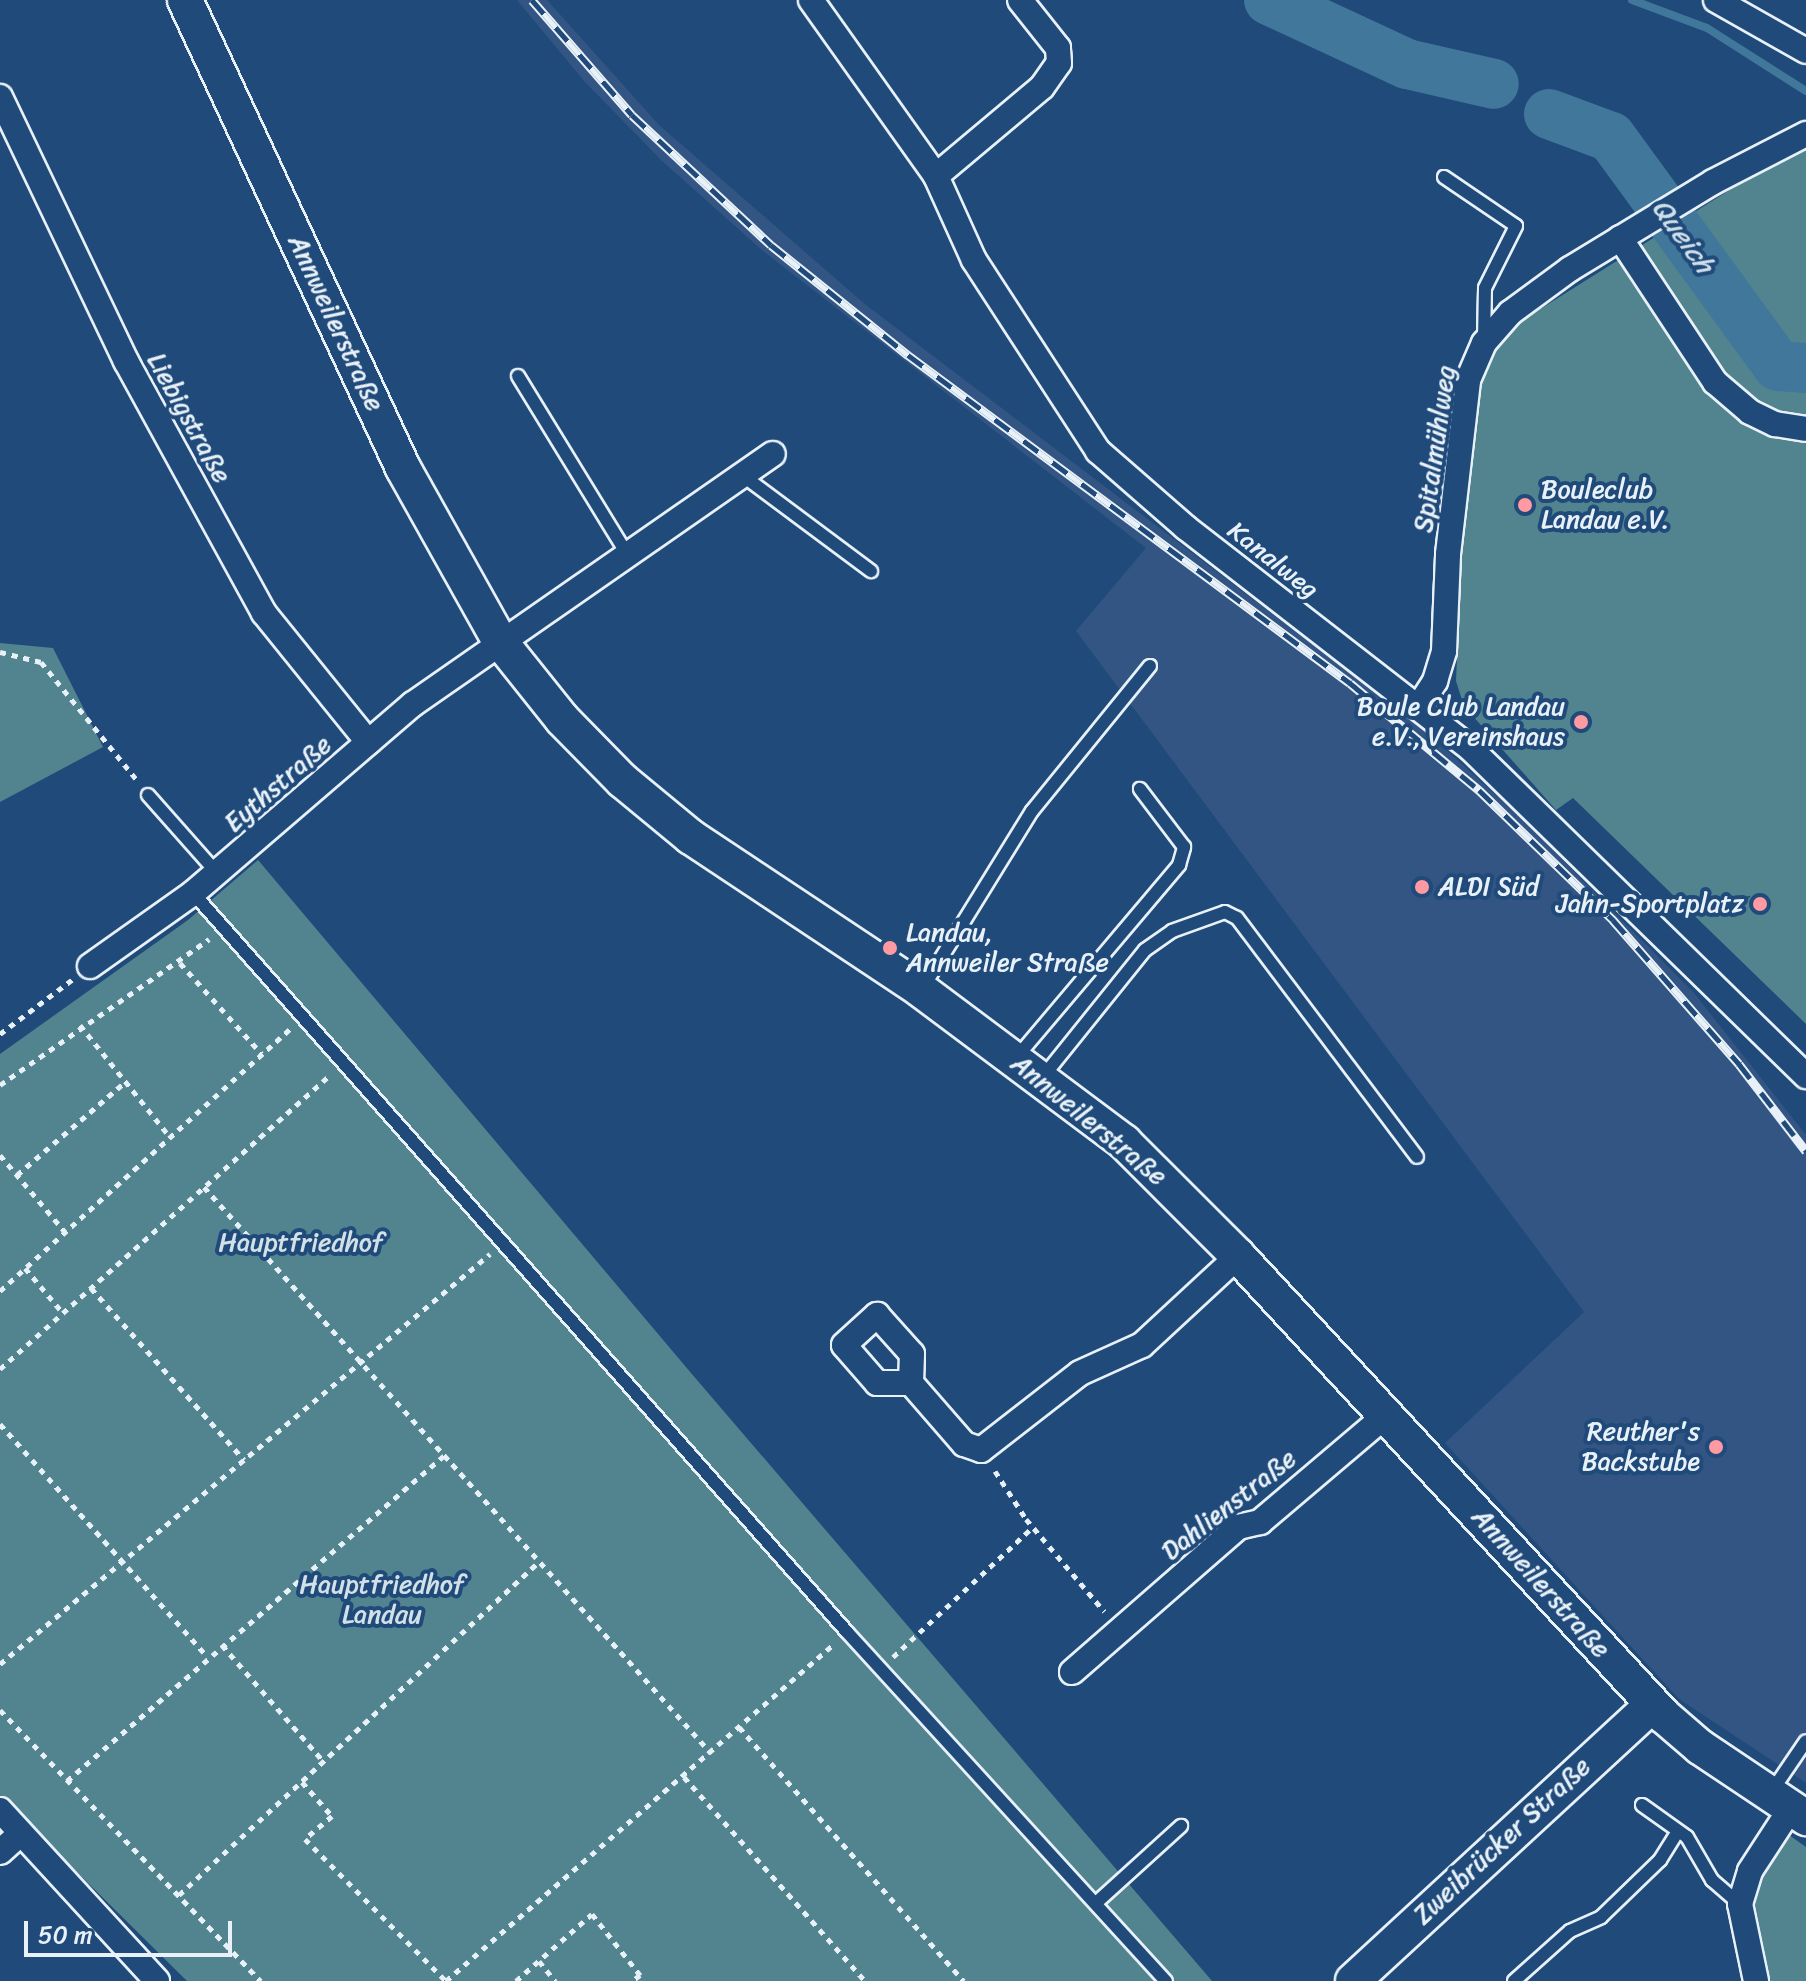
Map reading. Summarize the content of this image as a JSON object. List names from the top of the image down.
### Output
{
  "streets": {
    "street": [
      "Annweilerstraße",
      "Liebigstraße",
      "Spitalmühlweg",
      "Kanalweg",
      "Eythstraße",
      "Dahlienstraße",
      "Zweibrücker Straße"
    ]
  },
  "crossings": [
    ["Annweilerstraße", "Eythstraße"],
    ["Annweilerstraße", "Dahlienstraße"],
    ["Annweilerstraße", "Zweibrücker Straße"],
    ["Liebigstraße", "Eythstraße"],
    ["Spitalmühlweg", "Kanalweg"]
  ],
  "water": ["Queich"],
  "parks": ["Hauptfriedhof", "Hauptfriedhof Landau"],
  "places": [
    "Bouleclub Landau e.V.",
    "Boule Club Landau e.V., Vereinshaus",
    "ALDI Süd",
    "Jahn-Sportplatz",
    "Landau, Annweiler Straße",
    "Reuther's Backstube"
  ],
  "scale_bar": "50 m"
}
